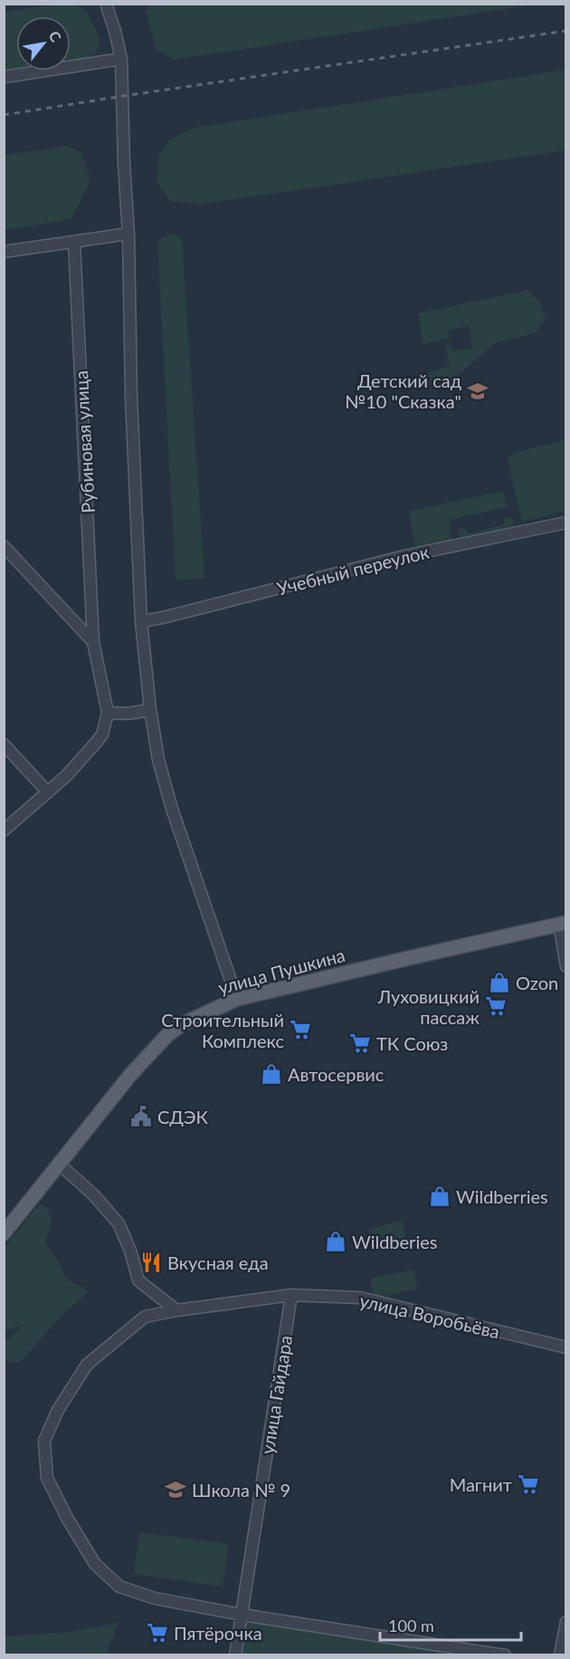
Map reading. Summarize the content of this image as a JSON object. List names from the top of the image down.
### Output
{
  "streets": {
    "main road": ["улица Пушкина"],
    "street": [
      "Рубиновая улица",
      "Учебный переулок",
      "улица Воробьёва",
      "улица Гайдара"
    ]
  },
  "crossings": [
    ["улица Воробьёва", "улица Гайдара"]
  ],
  "places": {
    "school or university": ["Детский сад №10 \"Сказка\"", "Школа № 9"],
    "shop": [
      "Ozon",
      "Автосервис",
      "Wildberries",
      "Wildberies"
    ],
    "supermarket": [
      "Луховицкий пассаж",
      "Строительный Комплекс",
      "ТК Союз",
      "Магнит",
      "Пятёрочка"
    ],
    "public building": ["СДЭК"],
    "restaurant": ["Вкусная еда"]
  },
  "scale_bar": "100 m",
  "north": "top right"
}
